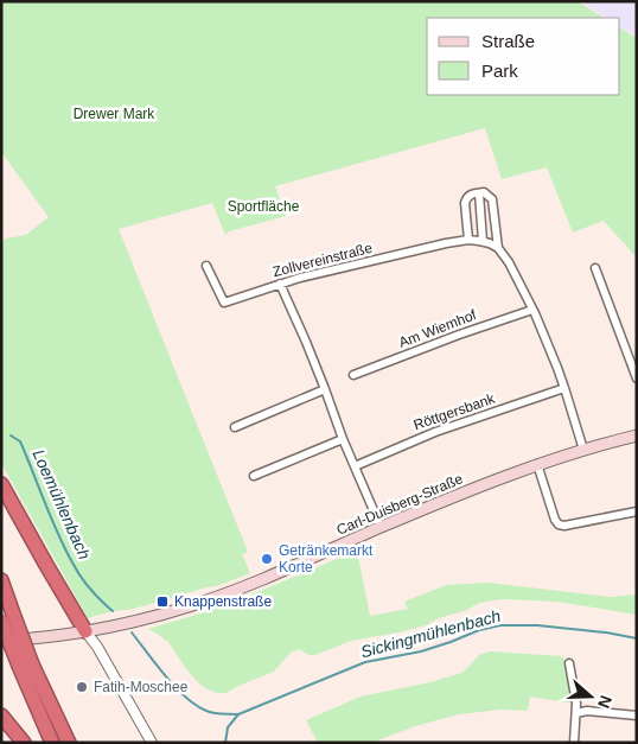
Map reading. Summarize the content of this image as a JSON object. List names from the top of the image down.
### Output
{
  "streets": {
    "main road": ["Carl-Duisberg-Straße"],
    "street": ["Zollvereinstraße", "Am Wiemhof", "Röttgersbank"]
  },
  "water": ["Loemühlenbach", "Sickingmühlenbach"],
  "parks": ["Drewer Mark", "Sportfläche"],
  "places": {
    "other": ["Getränkemarkt Korte", "Fatih-Moschee"],
    "transit": ["Knappenstraße"]
  },
  "legend": ["Straße", "Park"],
  "north": "right"
}
